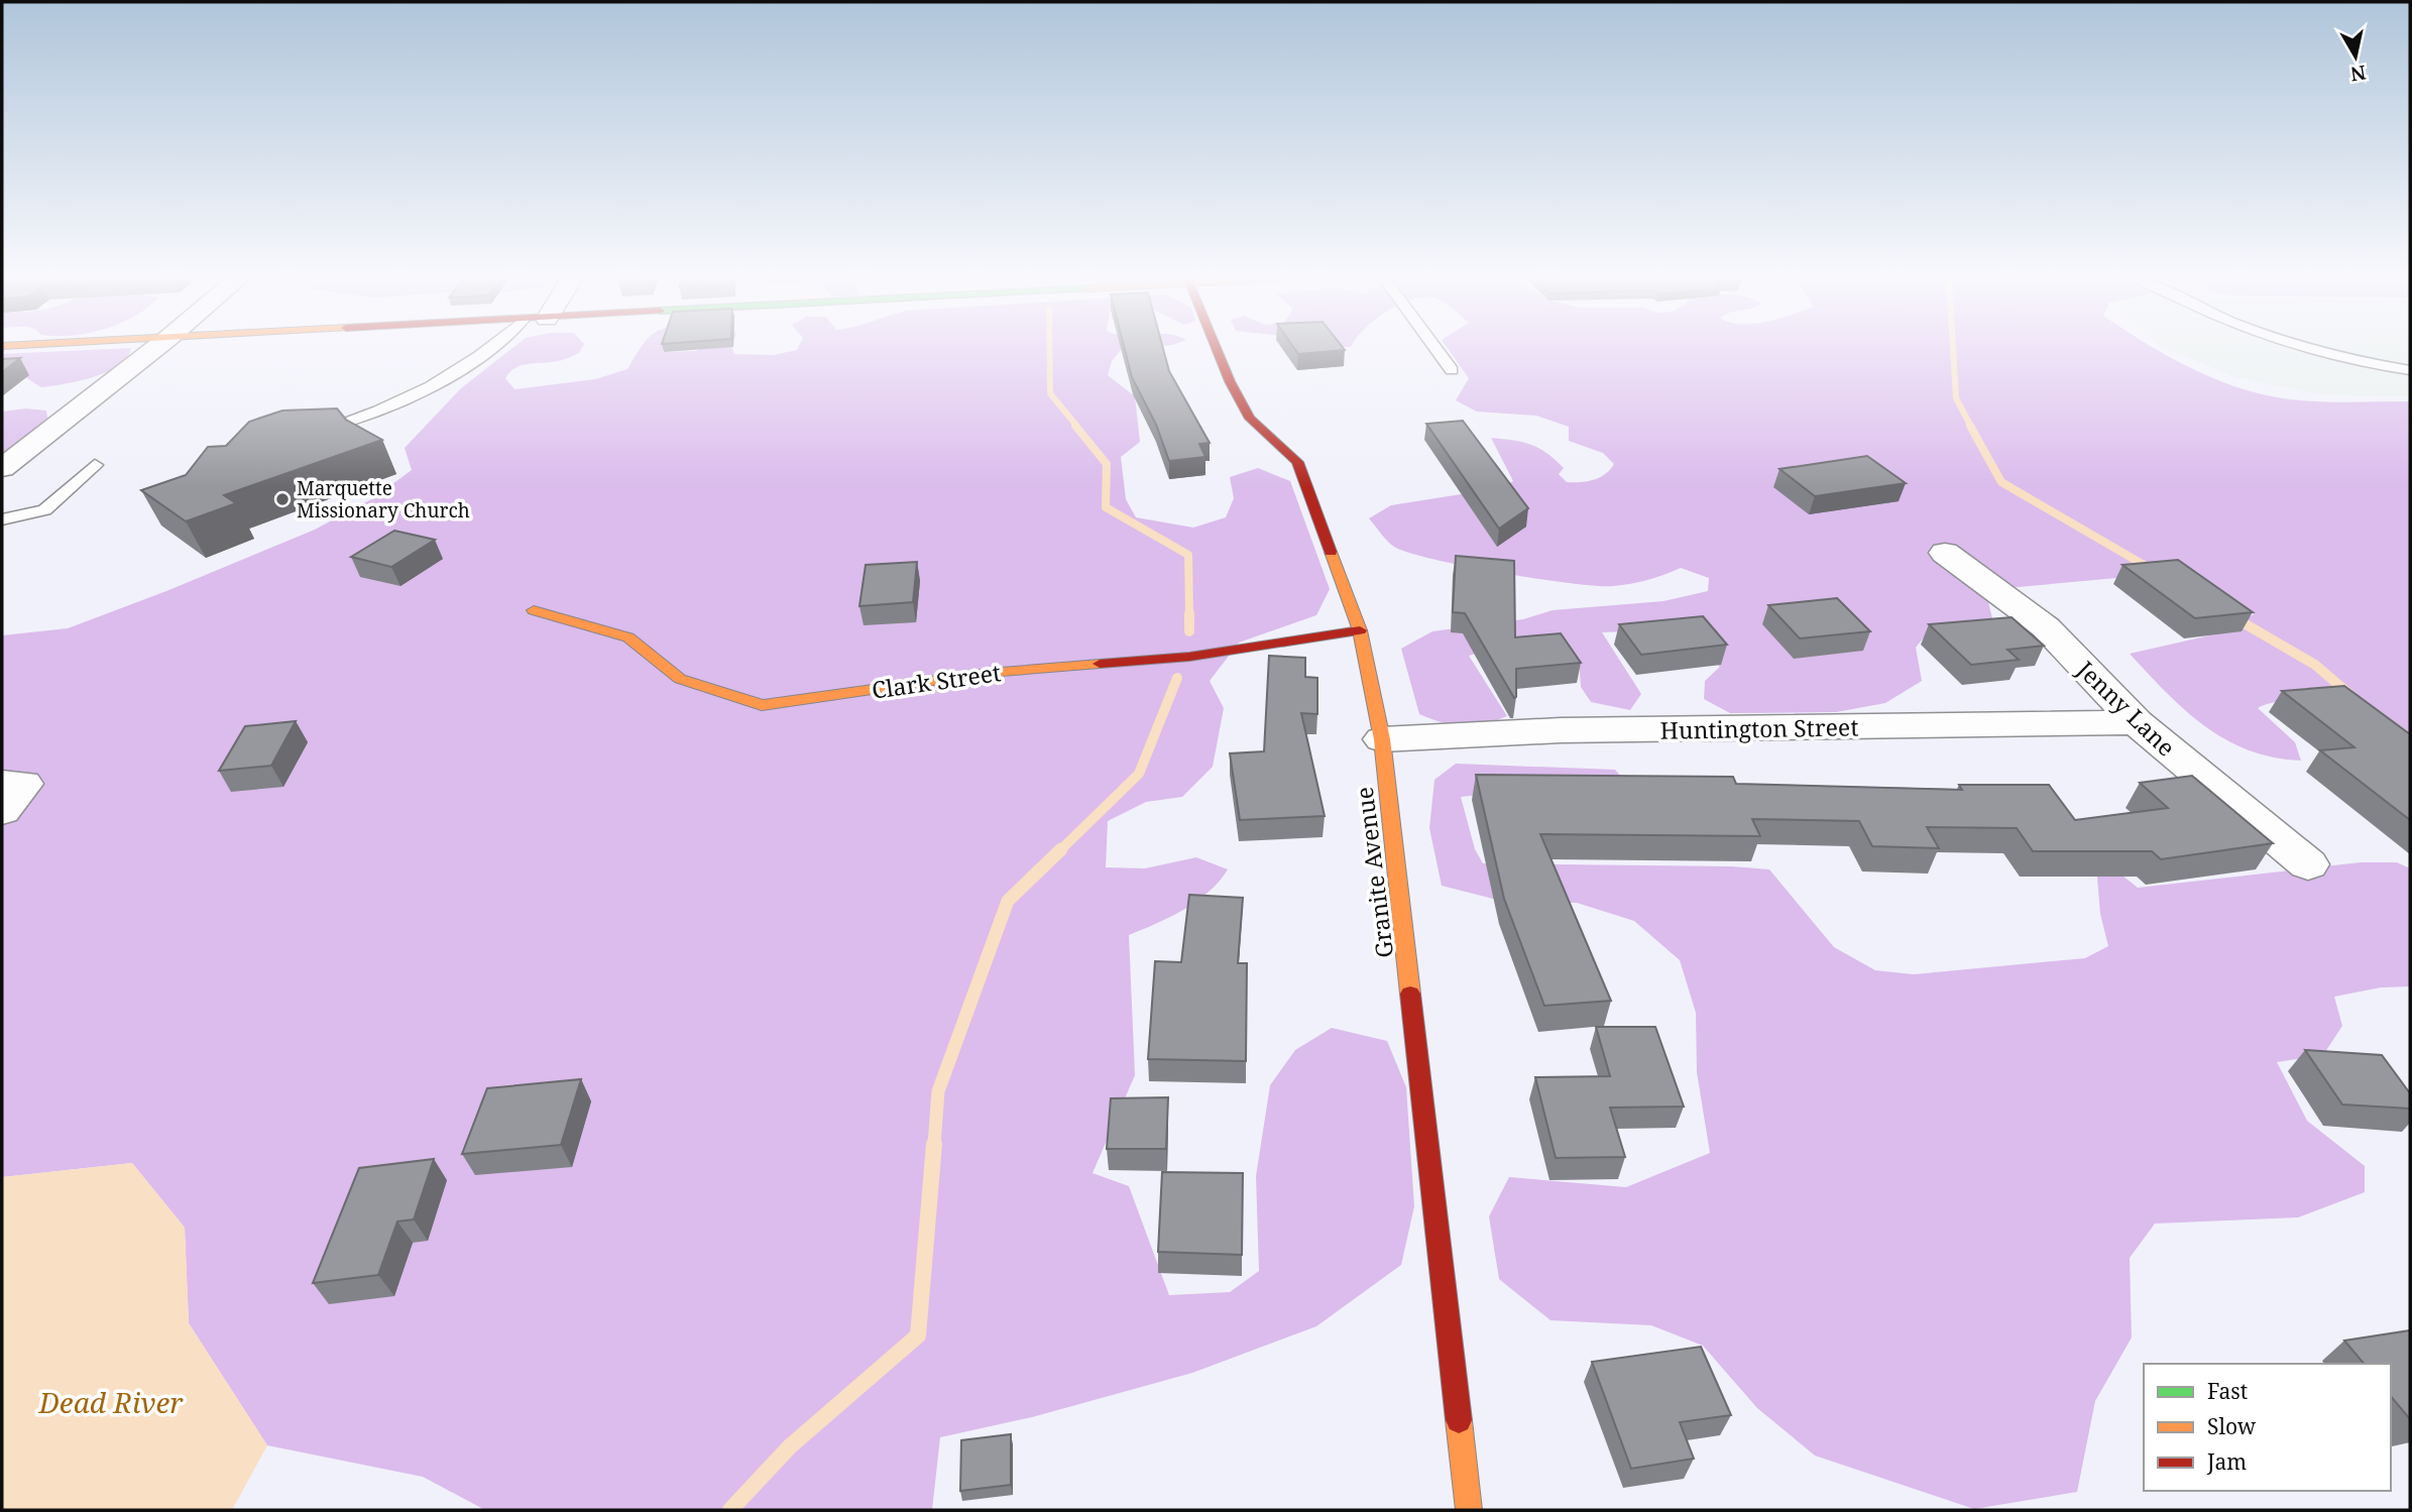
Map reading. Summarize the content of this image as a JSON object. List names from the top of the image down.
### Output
{
  "streets": {
    "street": [
      "Clark Street",
      "Jenny Lane",
      "Huntington Street",
      "Granite Avenue"
    ]
  },
  "crossings": [
    ["Clark Street", "Granite Avenue"],
    ["Jenny Lane", "Huntington Street"],
    ["Huntington Street", "Granite Avenue"]
  ],
  "water": ["Dead River"],
  "places": ["Marquette Missionary Church"],
  "legend": ["Fast", "Slow", "Jam"],
  "north": "bottom"
}
